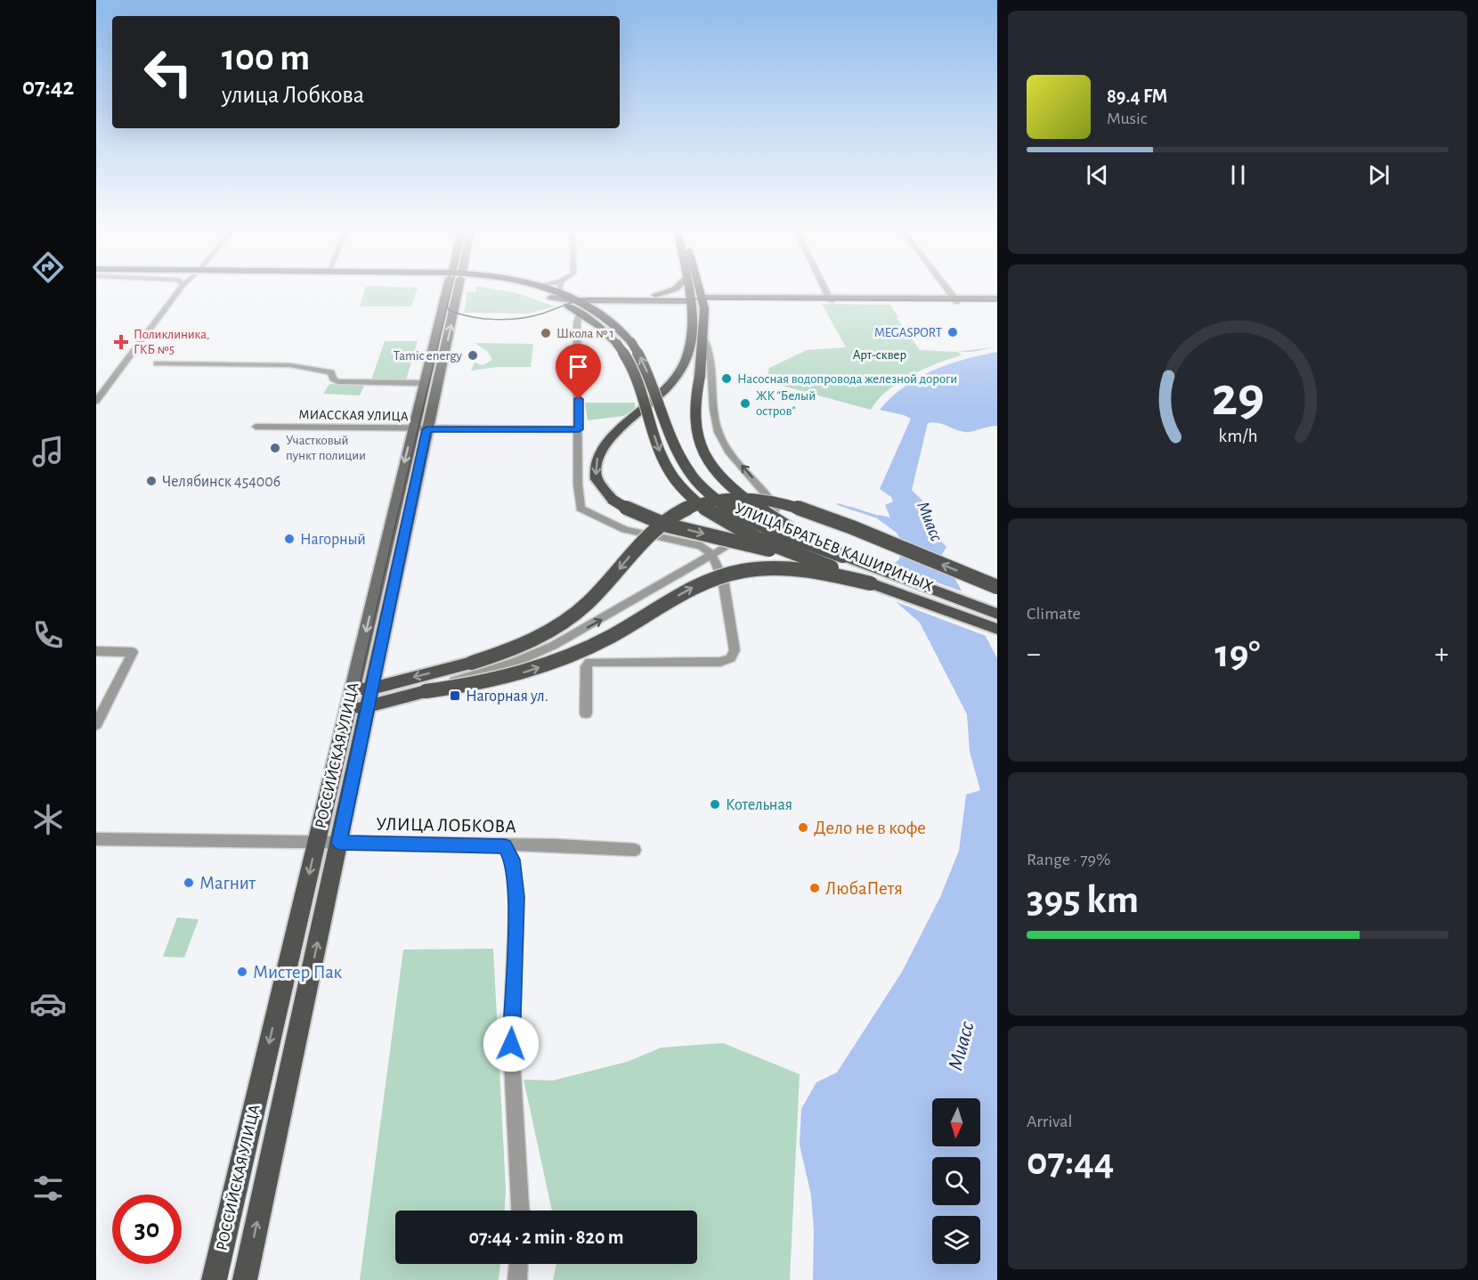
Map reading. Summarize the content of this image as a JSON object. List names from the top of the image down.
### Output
{
  "streets": {
    "main road": ["УЛИЦА БРАТЬЕВ КАШИРИНЫХ", "РОССИЙСКАЯ УЛИЦА"],
    "street": ["МИАССКАЯ УЛИЦА", "УЛИЦА ЛОБКОВА"]
  },
  "crossings": [
    ["МИАССКАЯ УЛИЦА", "РОССИЙСКАЯ УЛИЦА"],
    ["РОССИЙСКАЯ УЛИЦА", "УЛИЦА ЛОБКОВА"]
  ],
  "water": ["Миасс"],
  "parks": ["Арт-сквер"],
  "places": {
    "other": [
      "MEGASPORT",
      "Школа № 1",
      "Tamic energy",
      "Насосная водопровода железной дороги",
      "ЖК \"Белый остров\"",
      "Участковый пункт полиции",
      "Челябинск 454006",
      "Нагорный",
      "Котельная",
      "Дело не в кофе",
      "Магнит",
      "ЛюбаПетя",
      "Мистер Пак"
    ],
    "health": ["Поликлиника, ГКБ №5"],
    "transit": ["Нагорная ул."]
  },
  "north": "bottom",
  "page": {
    "tabs": "07:42",
    "turn": ["100 m", "улица Лобкова"],
    "song": ["89.4 FM", "Music"],
    "tile": [
      "Climate",
      ["Range · 79%", "395 km"],
      ["Arrival", "07:44"]
    ],
    "heat": ["−", "19°", "+"],
    "limit": "30",
    "trip": "07:44 · 2 min · 820 m",
    "gauge": ["29", "km/h"]
  }
}
